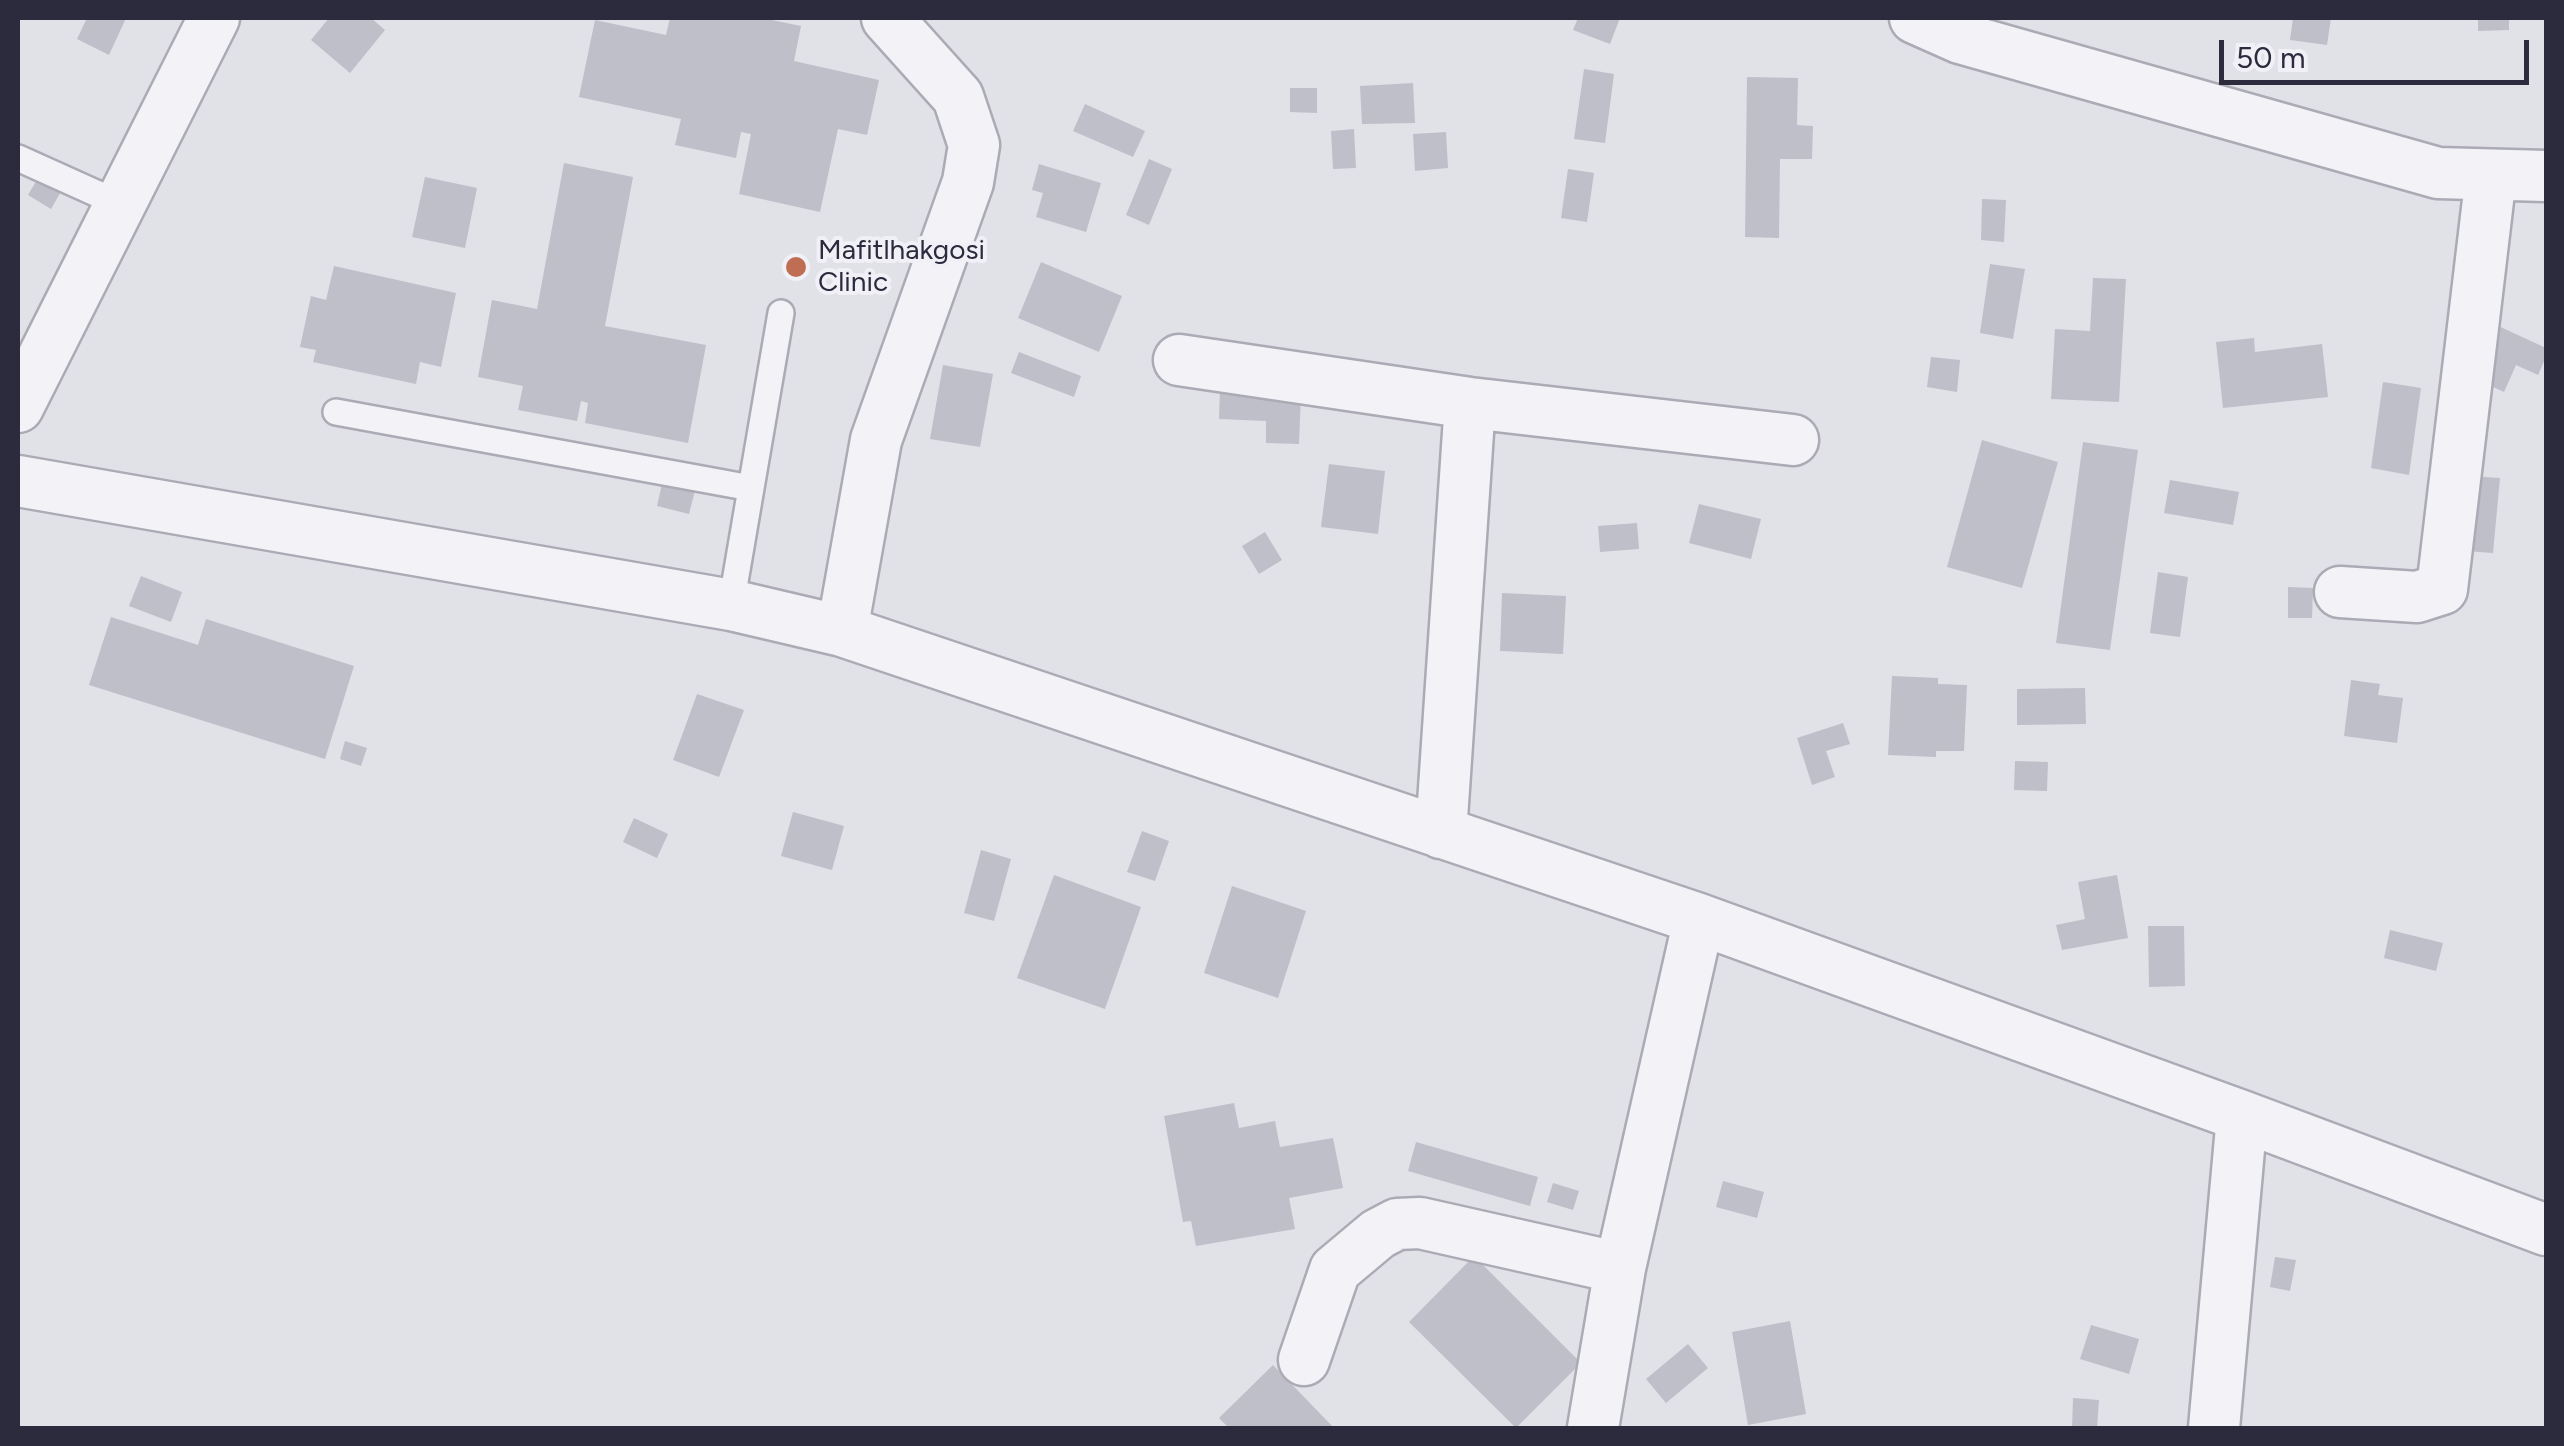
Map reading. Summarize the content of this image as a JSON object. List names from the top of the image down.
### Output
{
  "places": ["Mafitlhakgosi Clinic"],
  "scale_bar": "50 m"
}
